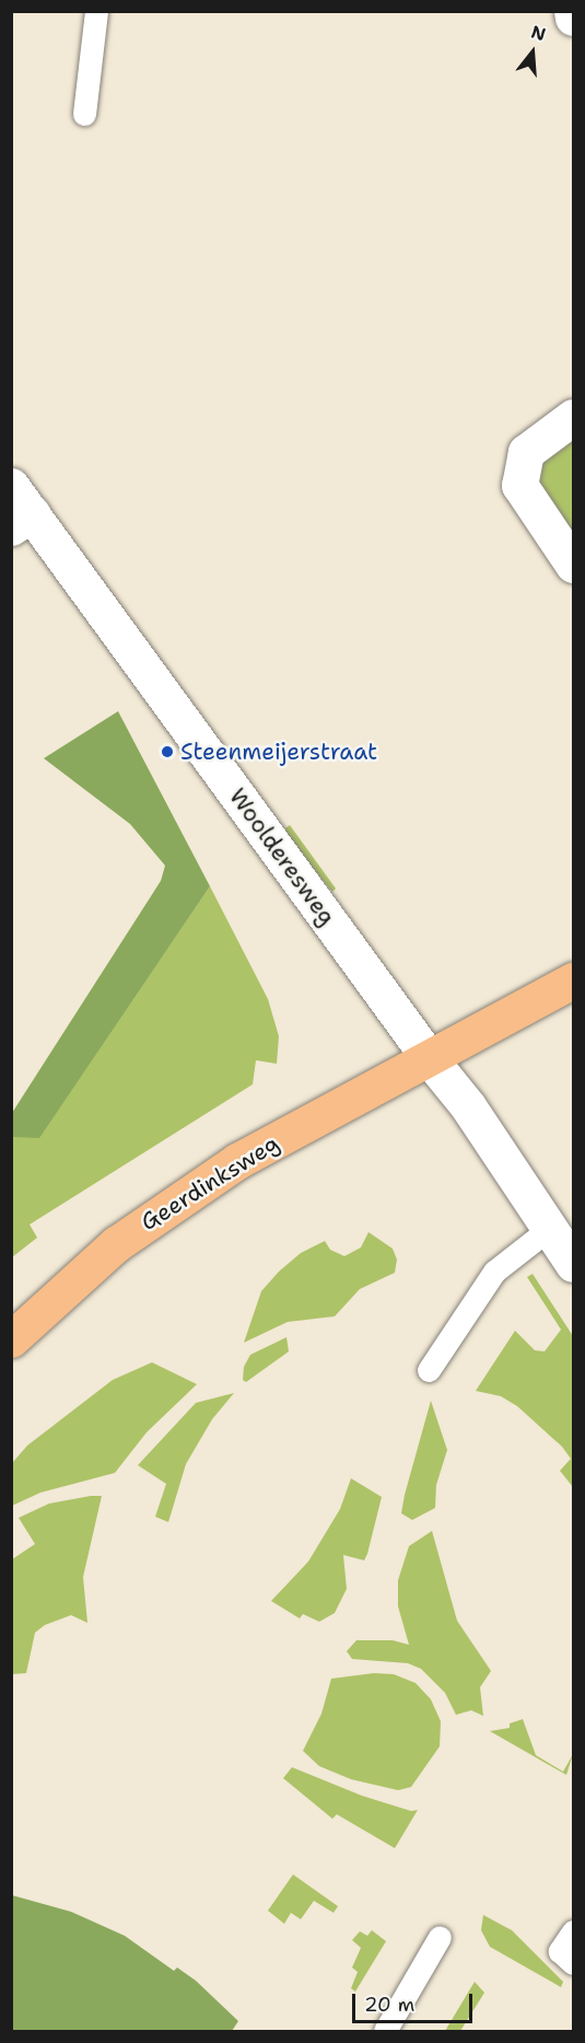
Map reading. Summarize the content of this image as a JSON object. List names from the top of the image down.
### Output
{
  "streets": {
    "main road": ["Geerdinksweg"],
    "street": ["Woolderesweg"]
  },
  "crossings": [
    ["Woolderesweg", "Geerdinksweg"]
  ],
  "places": ["Steenmeijerstraat"],
  "scale_bar": "20 m",
  "north": "top"
}
